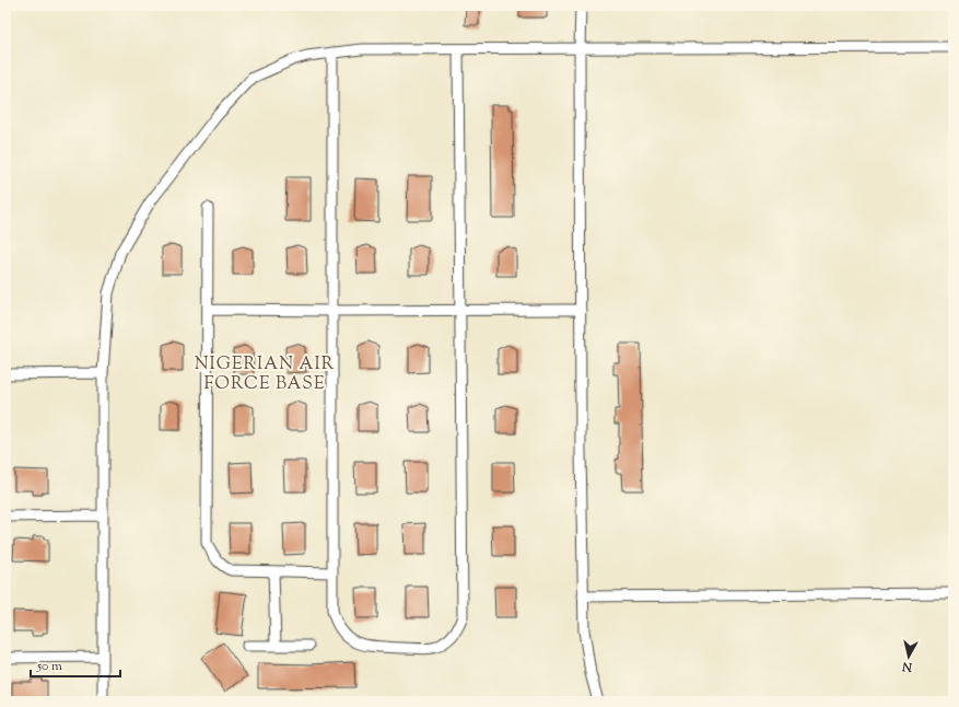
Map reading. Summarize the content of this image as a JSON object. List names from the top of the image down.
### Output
{
  "districts": ["NIGERIAN AIR FORCE BASE"],
  "scale_bar": "50 m",
  "north": "bottom"
}
